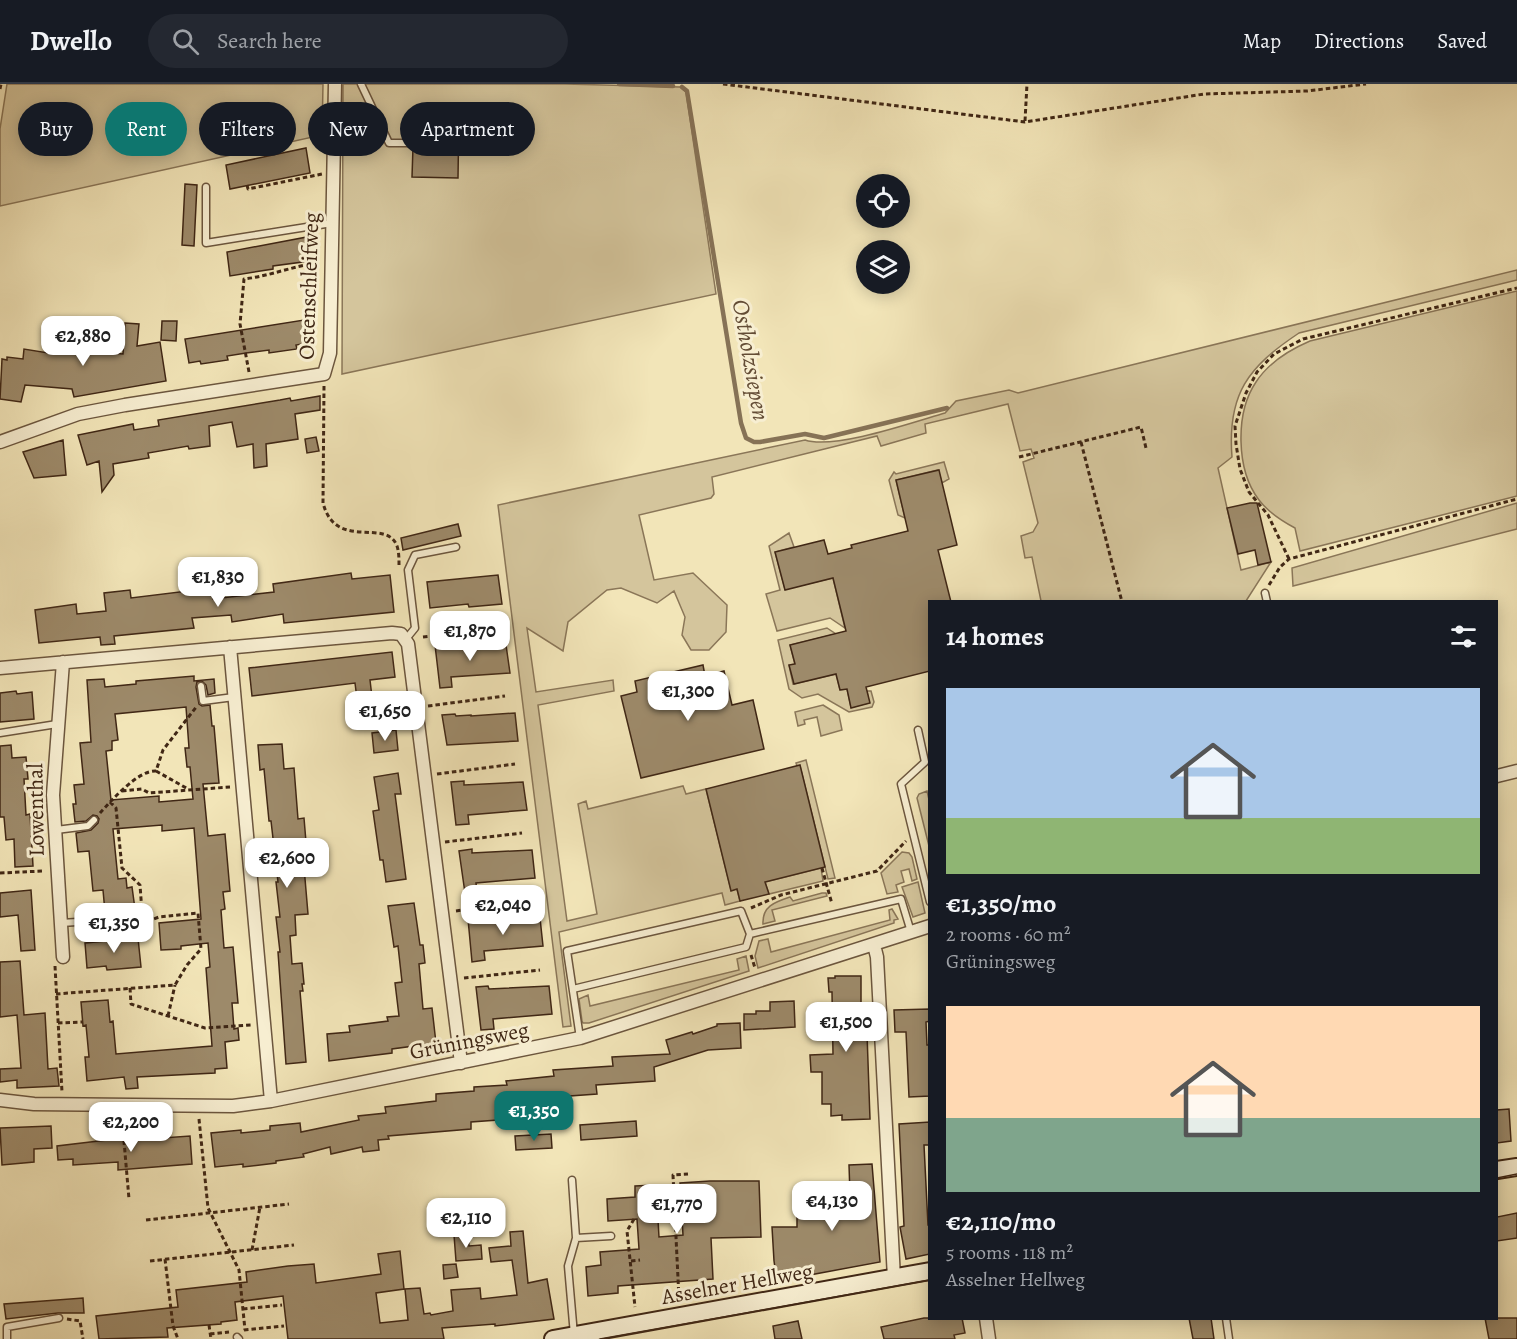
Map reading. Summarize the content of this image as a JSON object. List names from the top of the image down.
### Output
{
  "streets": {
    "main road": ["Asselner Hellweg"],
    "street": ["Ostenschleifweg", "Lowenthal", "Grüningsweg"]
  },
  "water": ["Ostholzsiepen"],
  "page": {
    "header": "Dwello",
    "search": "Search here",
    "nav": ["Map", "Directions", "Saved"],
    "chip": [
      "Buy",
      "Rent",
      "Filters",
      "New",
      "Apartment"
    ],
    "price": [
      "€2,880",
      "€1,830",
      "€1,870",
      "€1,300",
      "€1,650",
      "€2,600",
      "€2,040",
      "€1,350",
      "€1,500",
      "€1,350",
      "€2,200",
      "€4,130",
      "€1,770",
      "€2,110"
    ],
    "heading": "14 homes",
    "list": [
      {
        "name": "€1,350/mo",
        "note": "2 rooms · 60 m² · Grüningsweg"
      },
      {
        "name": "€2,110/mo",
        "note": "5 rooms · 118 m² · Asselner Hellweg"
      }
    ]
  }
}
